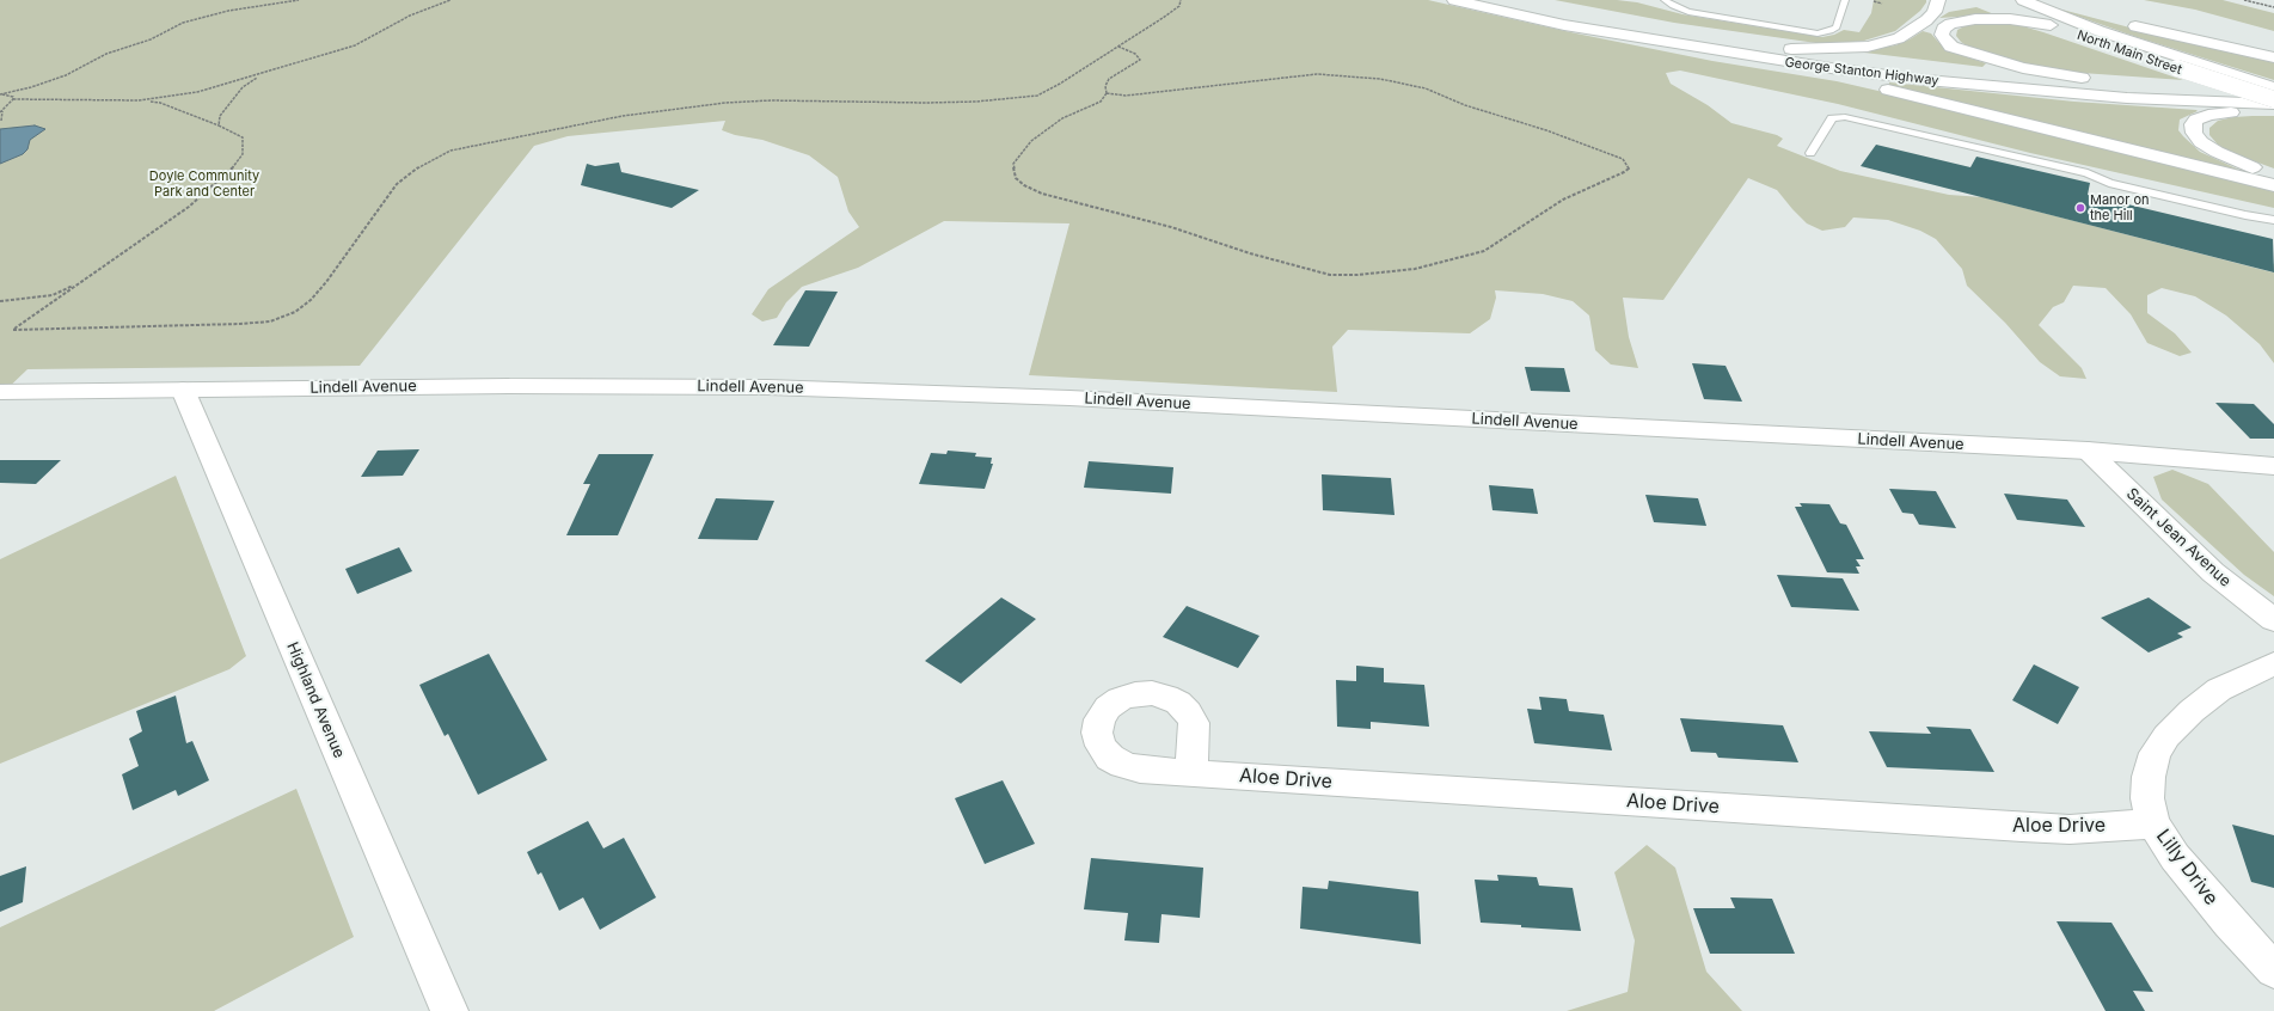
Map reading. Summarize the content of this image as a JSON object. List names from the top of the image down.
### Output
{
  "streets": {
    "main road": [
      "North Main Street",
      "George Stanton Highway",
      "Lindell Avenue",
      "Saint Jean Avenue",
      "Highland Avenue",
      "Aloe Drive",
      "Lilly Drive"
    ]
  },
  "crossings": [
    ["Lindell Avenue", "Saint Jean Avenue"],
    ["Lindell Avenue", "Highland Avenue"],
    ["Aloe Drive", "Lilly Drive"]
  ],
  "parks": ["Doyle Community Park and Center"],
  "places": ["Manor on the Hill"]
}
